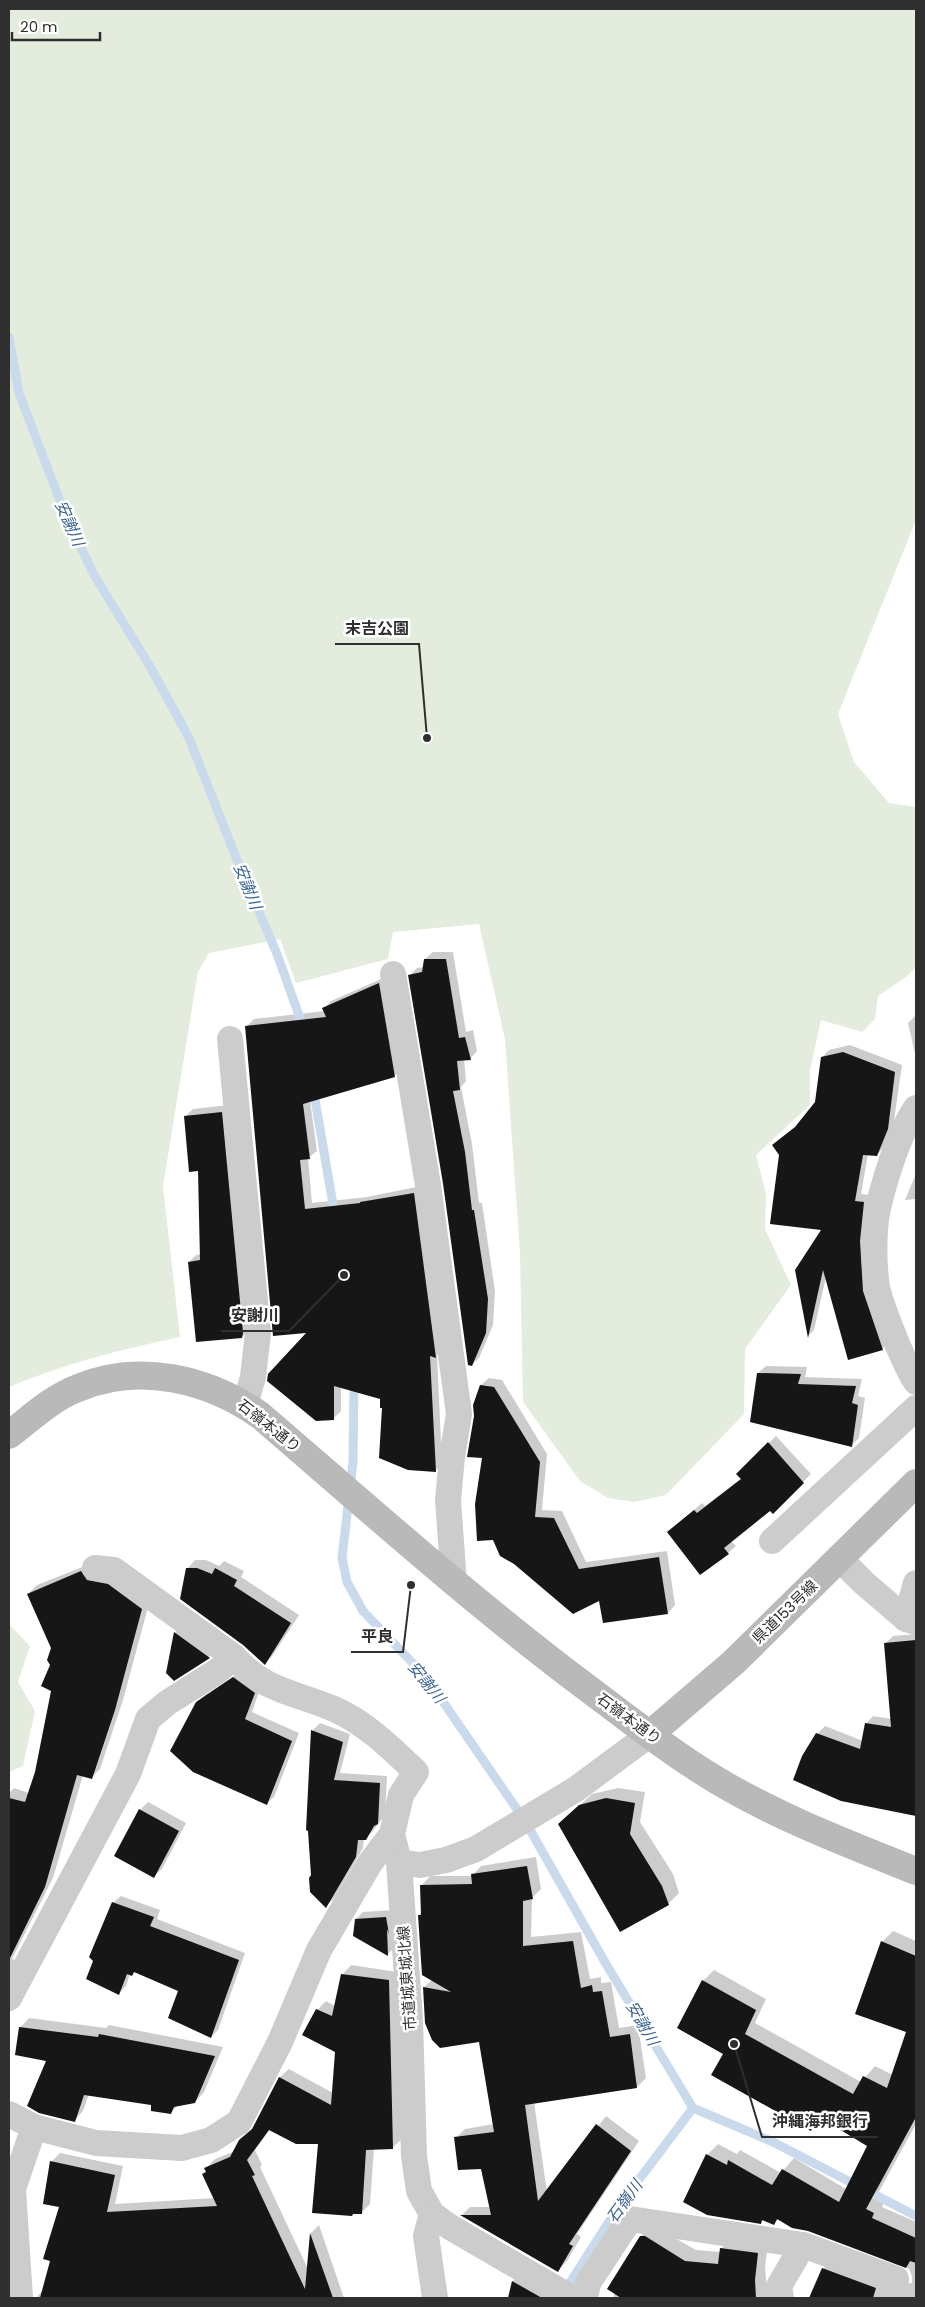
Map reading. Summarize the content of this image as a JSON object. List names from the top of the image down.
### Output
{
  "streets": {
    "main road": ["石嶺本通り", "県道153号線"],
    "street": ["市道城東城北線"]
  },
  "crossings": [
    ["石嶺本通り", "県道153号線"]
  ],
  "water": ["安謝川", "石嶺川"],
  "places": [
    "末吉公園",
    "安謝川",
    "平良",
    "沖縄海邦銀行"
  ],
  "scale_bar": "20 m"
}
